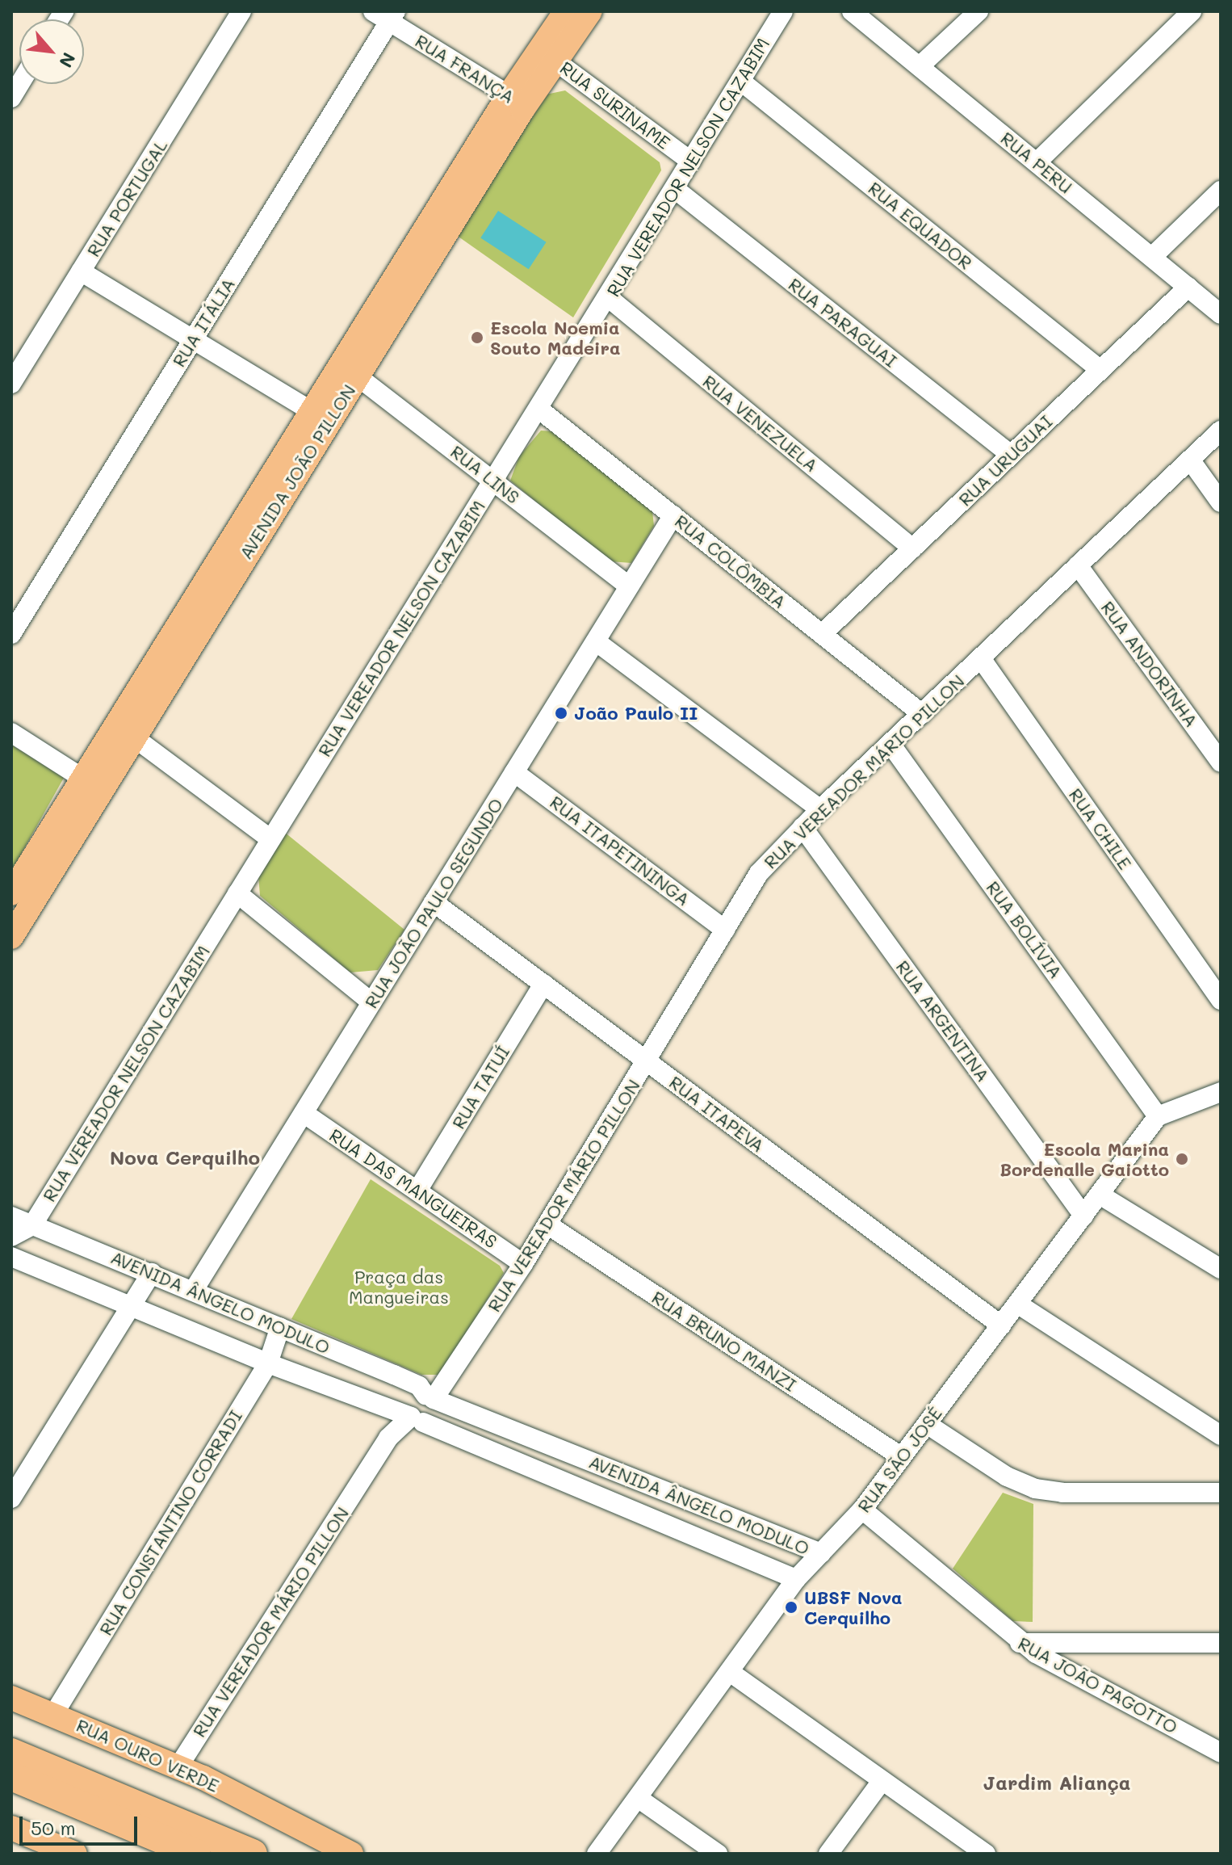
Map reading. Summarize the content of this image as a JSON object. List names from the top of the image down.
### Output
{
  "streets": {
    "main road": ["AVENIDA JOÃO PILLON", "RUA OURO VERDE"],
    "street": [
      "RUA FRANÇA",
      "RUA SURINAME",
      "RUA PERU",
      "RUA VEREADOR NELSON CAZABIM",
      "RUA PORTUGAL",
      "RUA EQUADOR",
      "RUA ITÁLIA",
      "RUA PARAGUAI",
      "RUA VENEZUELA",
      "RUA URUGUAI",
      "RUA LINS",
      "RUA COLÔMBIA",
      "RUA ANDORINHA",
      "RUA VEREADOR MÁRIO PILLON",
      "RUA CHILE",
      "RUA ITAPETININGA",
      "RUA JOÃO PAULO SEGUNDO",
      "RUA BOLÍVIA",
      "RUA ARGENTINA",
      "RUA TATUÍ",
      "RUA ITAPEVA",
      "RUA DAS MANGUEIRAS",
      "AVENIDA ÂNGELO MODULO",
      "RUA BRUNO MANZI",
      "RUA SÃO JOSÉ",
      "RUA CONSTANTINO CORRADI",
      "RUA JOÃO PAGOTTO"
    ]
  },
  "crossings": [
    ["RUA FRANÇA", "RUA ITÁLIA"],
    ["RUA FRANÇA", "AVENIDA JOÃO PILLON"],
    ["RUA SURINAME", "RUA VEREADOR NELSON CAZABIM"],
    ["RUA SURINAME", "AVENIDA JOÃO PILLON"],
    ["RUA PERU", "RUA URUGUAI"],
    ["RUA VEREADOR NELSON CAZABIM", "RUA EQUADOR"],
    ["RUA VEREADOR NELSON CAZABIM", "RUA PARAGUAI"],
    ["RUA VEREADOR NELSON CAZABIM", "RUA VENEZUELA"],
    ["RUA VEREADOR NELSON CAZABIM", "RUA LINS"],
    ["RUA VEREADOR NELSON CAZABIM", "RUA COLÔMBIA"],
    ["RUA VEREADOR NELSON CAZABIM", "AVENIDA ÂNGELO MODULO"],
    ["RUA EQUADOR", "RUA URUGUAI"],
    ["RUA PARAGUAI", "RUA URUGUAI"],
    ["RUA VENEZUELA", "RUA URUGUAI"],
    ["RUA URUGUAI", "RUA COLÔMBIA"],
    ["AVENIDA JOÃO PILLON", "RUA LINS"],
    ["RUA LINS", "RUA JOÃO PAULO SEGUNDO"],
    ["RUA COLÔMBIA", "RUA VEREADOR MÁRIO PILLON"],
    ["RUA COLÔMBIA", "RUA JOÃO PAULO SEGUNDO"],
    ["RUA ANDORINHA", "RUA VEREADOR MÁRIO PILLON"],
    ["RUA VEREADOR MÁRIO PILLON", "RUA CHILE"],
    ["RUA VEREADOR MÁRIO PILLON", "RUA ITAPETININGA"],
    ["RUA VEREADOR MÁRIO PILLON", "RUA BOLÍVIA"],
    ["RUA VEREADOR MÁRIO PILLON", "RUA ARGENTINA"],
    ["RUA VEREADOR MÁRIO PILLON", "RUA ITAPEVA"],
    ["RUA VEREADOR MÁRIO PILLON", "RUA DAS MANGUEIRAS"],
    ["RUA VEREADOR MÁRIO PILLON", "AVENIDA ÂNGELO MODULO"],
    ["RUA VEREADOR MÁRIO PILLON", "RUA BRUNO MANZI"],
    ["RUA VEREADOR MÁRIO PILLON", "RUA OURO VERDE"],
    ["RUA ITAPETININGA", "RUA JOÃO PAULO SEGUNDO"],
    ["RUA JOÃO PAULO SEGUNDO", "RUA ITAPEVA"],
    ["RUA JOÃO PAULO SEGUNDO", "RUA DAS MANGUEIRAS"],
    ["RUA JOÃO PAULO SEGUNDO", "AVENIDA ÂNGELO MODULO"],
    ["RUA BOLÍVIA", "RUA SÃO JOSÉ"],
    ["RUA ARGENTINA", "RUA SÃO JOSÉ"],
    ["RUA TATUÍ", "RUA ITAPEVA"],
    ["RUA TATUÍ", "RUA DAS MANGUEIRAS"],
    ["RUA ITAPEVA", "RUA SÃO JOSÉ"],
    ["AVENIDA ÂNGELO MODULO", "RUA SÃO JOSÉ"],
    ["AVENIDA ÂNGELO MODULO", "RUA CONSTANTINO CORRADI"],
    ["RUA BRUNO MANZI", "RUA SÃO JOSÉ"],
    ["RUA SÃO JOSÉ", "RUA JOÃO PAGOTTO"],
    ["RUA CONSTANTINO CORRADI", "RUA OURO VERDE"]
  ],
  "districts": ["Nova Cerquilho", "Jardim Aliança"],
  "parks": ["Praça das Mangueiras"],
  "places": [
    "Escola Noemia Souto Madeira",
    "João Paulo II",
    "Escola Marina Bordenalle Gaiotto",
    "UBSF Nova Cerquilho"
  ],
  "scale_bar": "50 m",
  "north": "bottom right"
}
